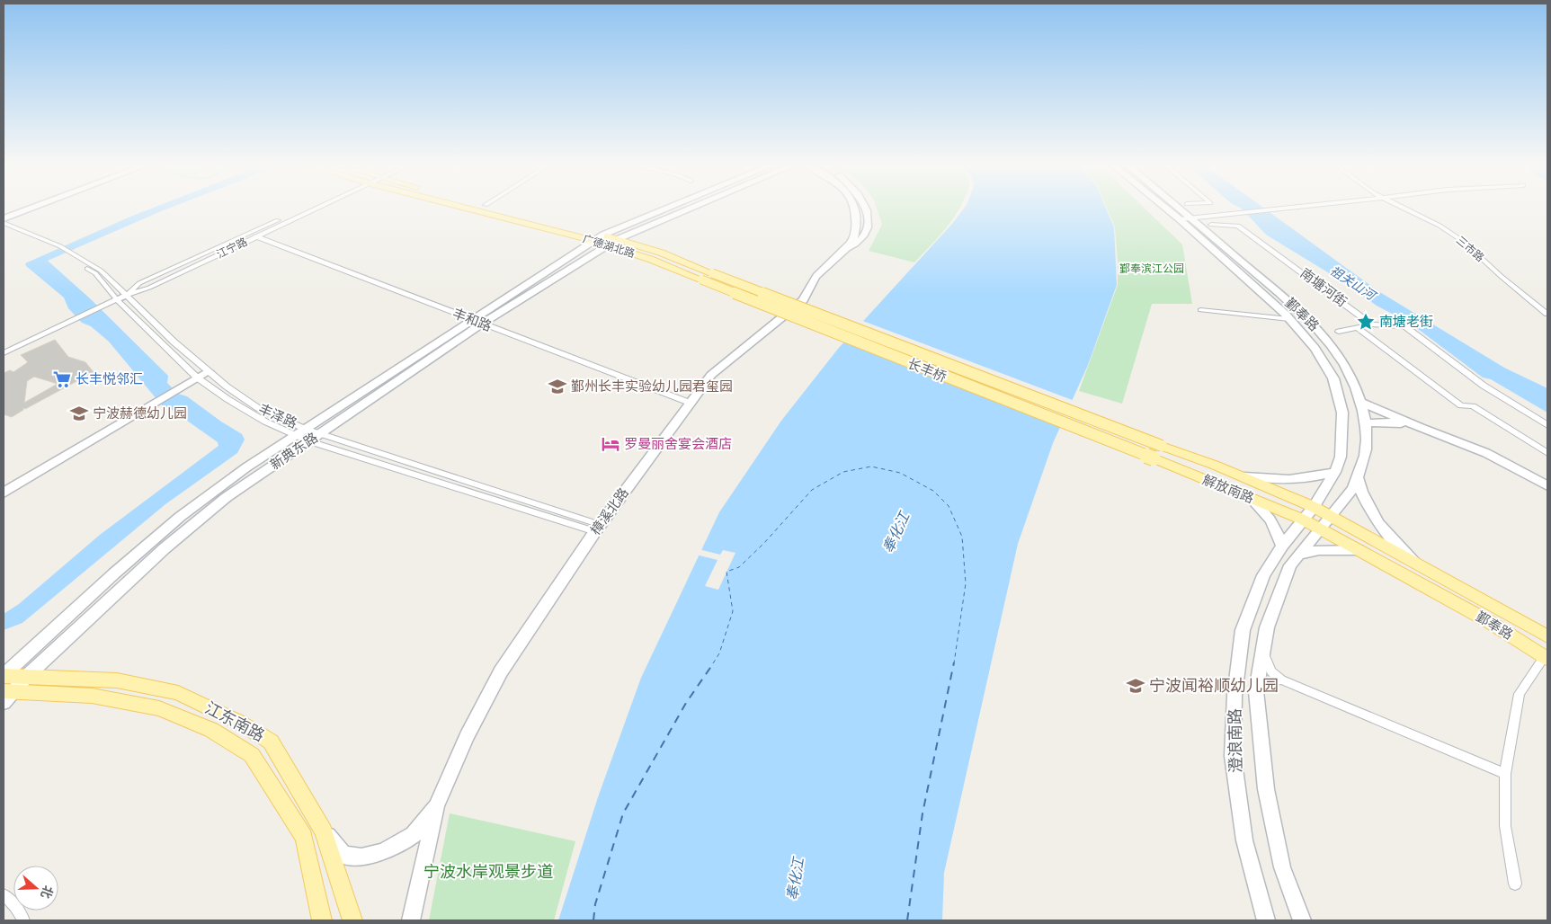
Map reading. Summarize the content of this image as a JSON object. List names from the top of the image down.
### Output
{
  "streets": {
    "main road": [
      "广德湖北路",
      "鄞奉路",
      "长丰桥",
      "新典东路",
      "解放南路",
      "樟溪北路",
      "江东南路",
      "澄浪南路"
    ],
    "street": [
      "江宁路",
      "三市路",
      "南塘河街",
      "丰和路",
      "丰泽路"
    ]
  },
  "crossings": [
    ["广德湖北路", "长丰桥"],
    ["广德湖北路", "新典东路"],
    ["江宁路", "丰和路"],
    ["江宁路", "丰泽路"],
    ["鄞奉路", "长丰桥"],
    ["鄞奉路", "解放南路"],
    ["鄞奉路", "澄浪南路"],
    ["丰和路", "新典东路"],
    ["丰和路", "樟溪北路"],
    ["长丰桥", "解放南路"],
    ["丰泽路", "新典东路"],
    ["丰泽路", "樟溪北路"],
    ["新典东路", "江东南路"],
    ["解放南路", "澄浪南路"],
    ["樟溪北路", "江东南路"]
  ],
  "water": ["祖关山河", "奉化江"],
  "parks": ["鄞奉滨江公园", "宁波水岸观景步道"],
  "places": {
    "place": ["南塘老街"],
    "supermarket": ["长丰悦邻汇"],
    "school or university": ["鄞州长丰实验幼儿园君玺园", "宁波赫德幼儿园", "宁波闻裕顺幼儿园"],
    "hotel": ["罗曼丽舍宴会酒店"]
  },
  "north": "right"
}
